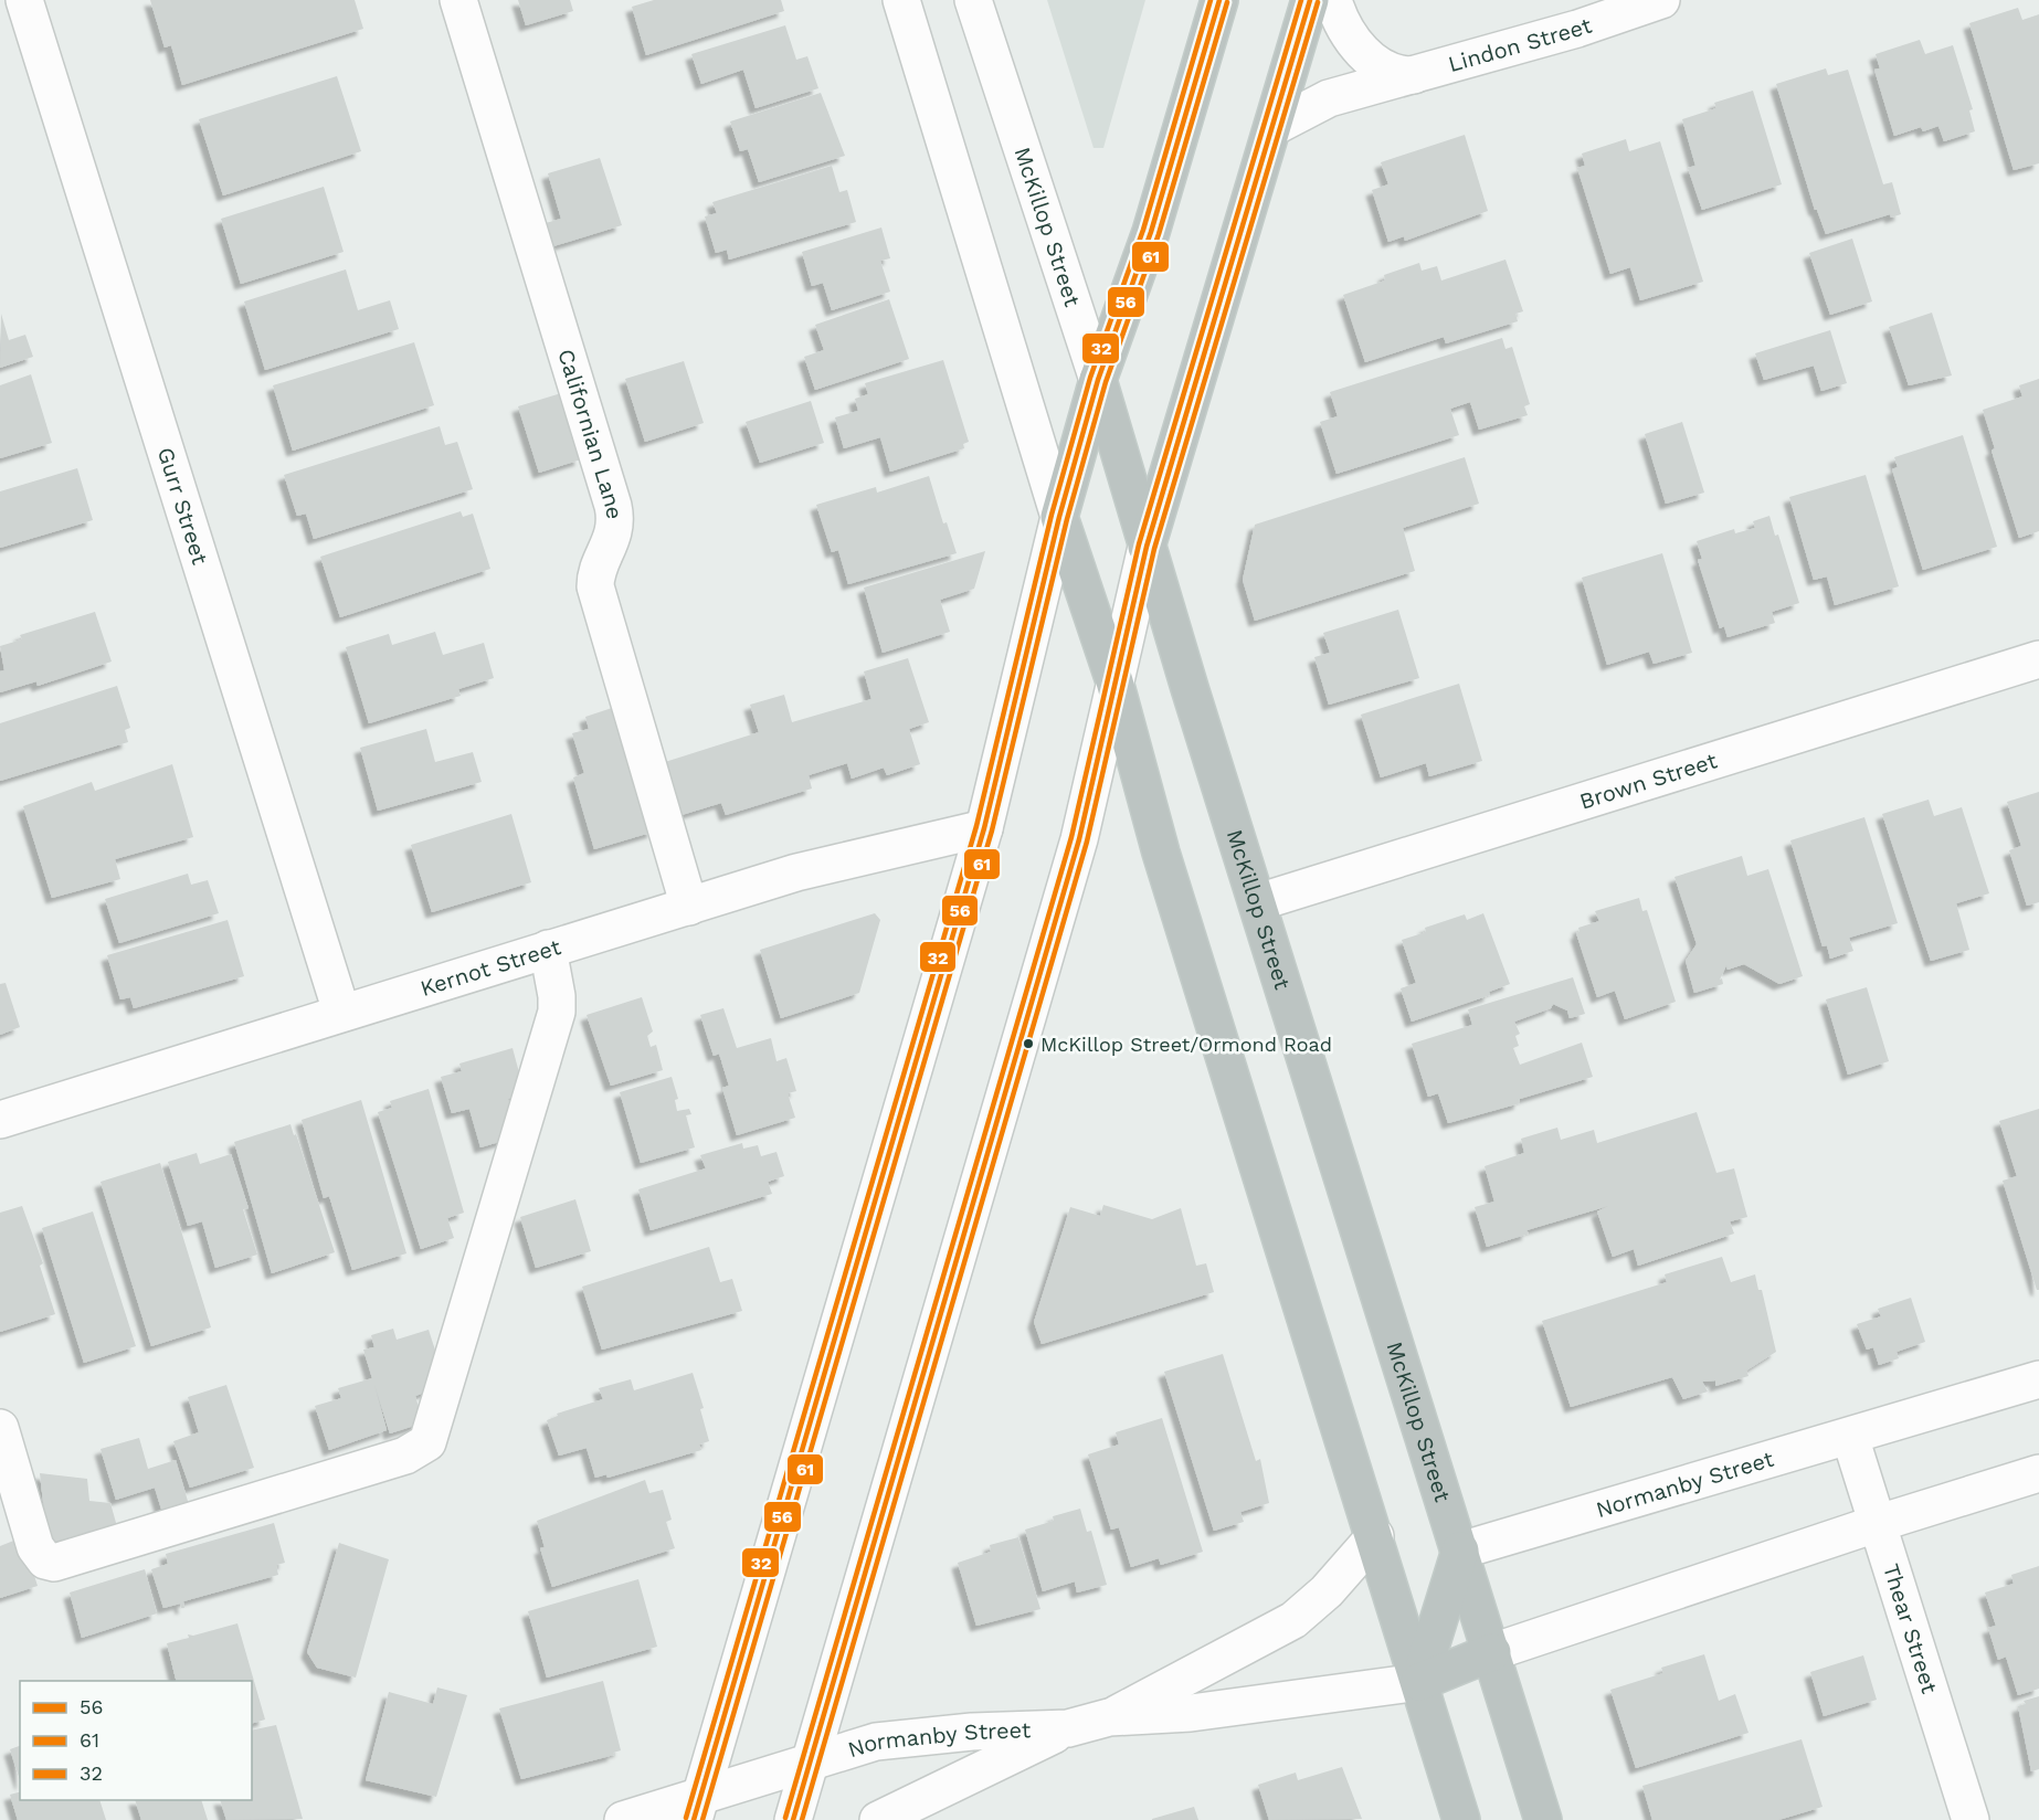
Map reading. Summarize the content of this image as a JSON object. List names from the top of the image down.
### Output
{
  "streets": {
    "highway": ["McKillop Street", "Normanby Street"],
    "street": [
      "Lindon Street",
      "Californian Lane",
      "Gurr Street",
      "Brown Street",
      "Kernot Street",
      "Thear Street"
    ]
  },
  "crossings": [
    ["McKillop Street", "Brown Street"],
    ["McKillop Street", "Normanby Street"],
    ["Californian Lane", "Kernot Street"],
    ["Gurr Street", "Kernot Street"],
    ["Normanby Street", "Thear Street"]
  ],
  "places": ["McKillop Street/Ormond Road"],
  "lines": ["transit line 56", "transit line 32", "transit line 61"],
  "legend": ["56", "61", "32"]
}
